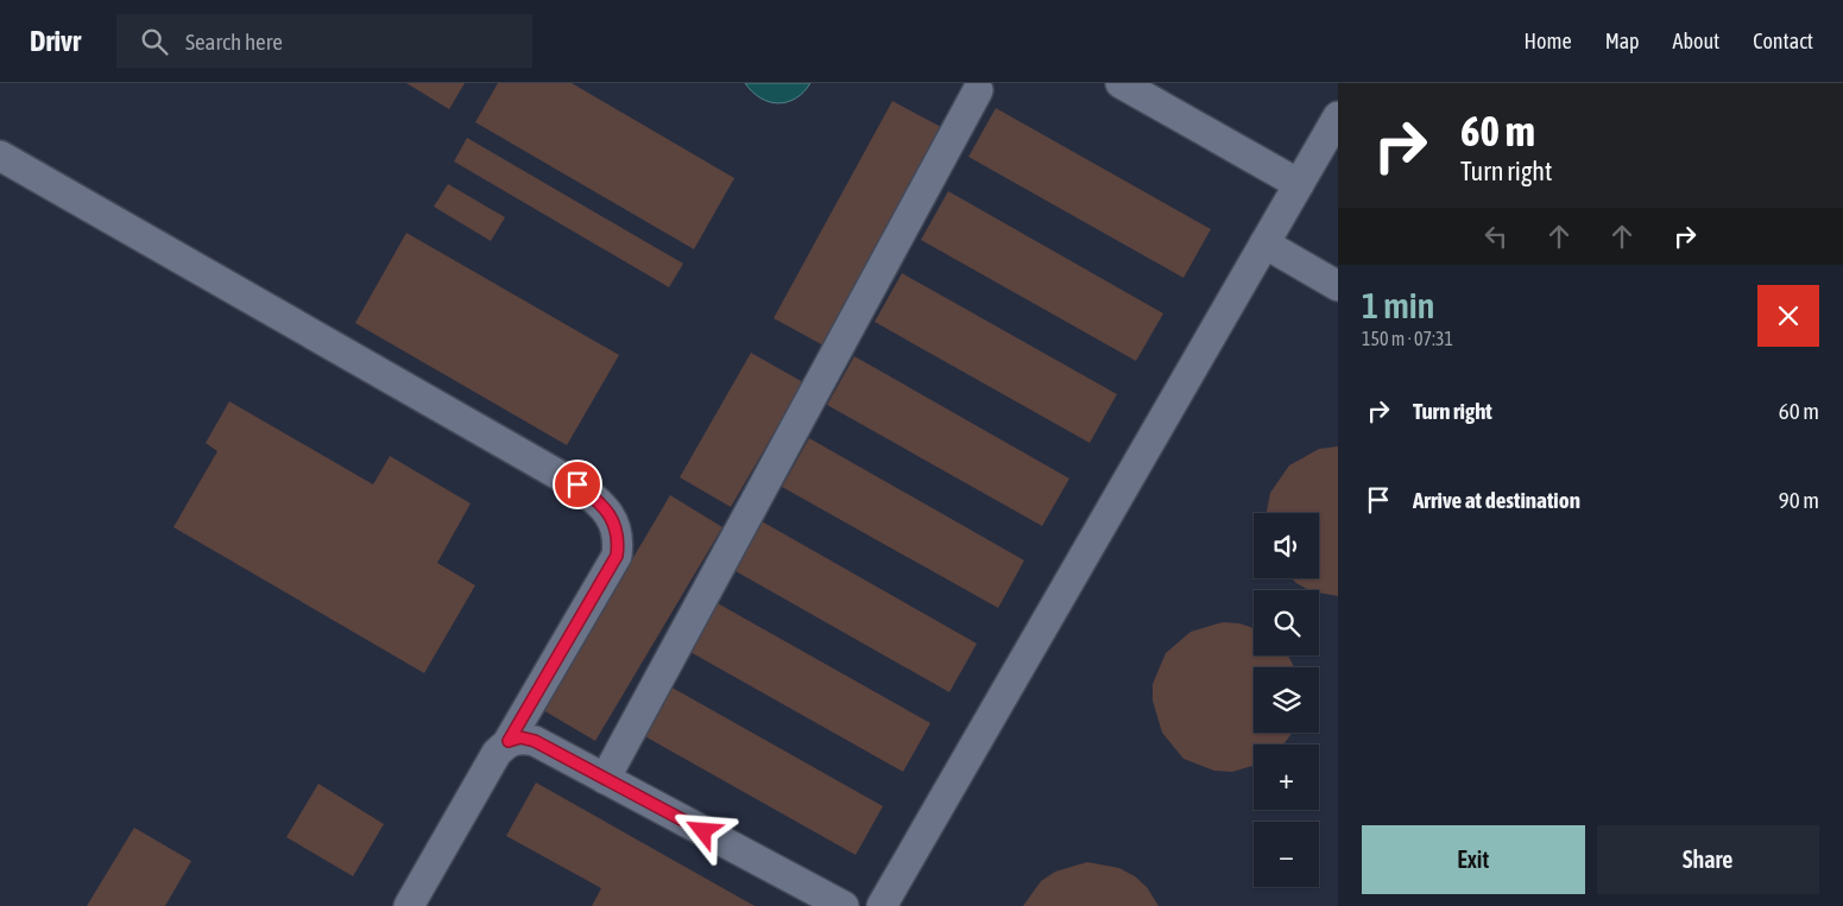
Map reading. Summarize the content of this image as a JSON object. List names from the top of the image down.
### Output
{
  "page": {
    "header": "Drivr",
    "search": "Search here",
    "nav": [
      "Home",
      "Map",
      "About",
      "Contact"
    ],
    "turn": ["60 m", "Turn right"],
    "heading": ["1 min", "150 m · 07:31"],
    "list": [
      {
        "name": "Turn right",
        "value": "60 m"
      },
      {
        "name": "Arrive at destination",
        "value": "90 m"
      }
    ],
    "map_buttons": ["+", "−"],
    "buttons": ["Exit", "Share"]
  }
}
